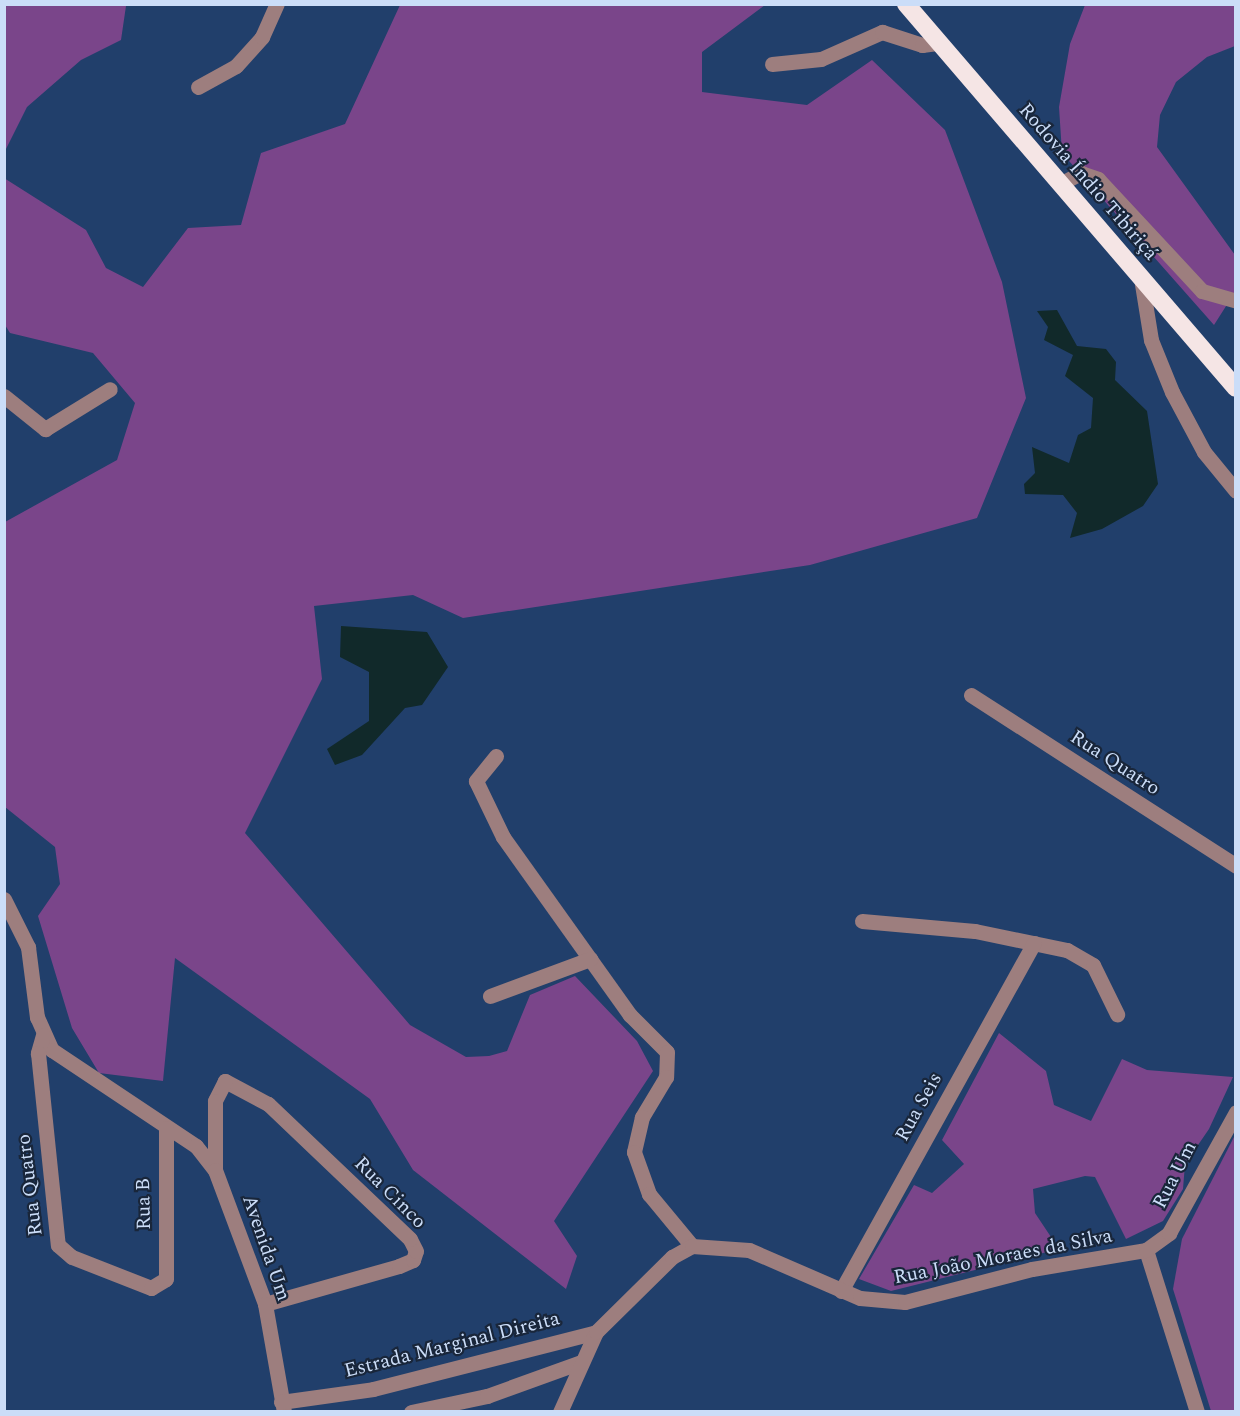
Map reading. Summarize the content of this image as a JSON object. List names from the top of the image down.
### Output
{
  "streets": {
    "highway": ["Rodovia Índio Tibiriçá"],
    "street": [
      "Rua Quatro",
      "Rua Seis",
      "Rua Um",
      "Rua Cinco",
      "Rua B",
      "Avenida Um",
      "Rua João Moraes da Silva",
      "Estrada Marginal Direita"
    ]
  },
  "crossings": [
    ["Rua Quatro", "Rua B"],
    ["Rua Quatro", "Avenida Um"],
    ["Rua Seis", "Rua João Moraes da Silva"],
    ["Rua Um", "Rua João Moraes da Silva"],
    ["Rua Cinco", "Avenida Um"],
    ["Rua B", "Avenida Um"],
    ["Avenida Um", "Estrada Marginal Direita"],
    ["Rua João Moraes da Silva", "Estrada Marginal Direita"]
  ]
}
